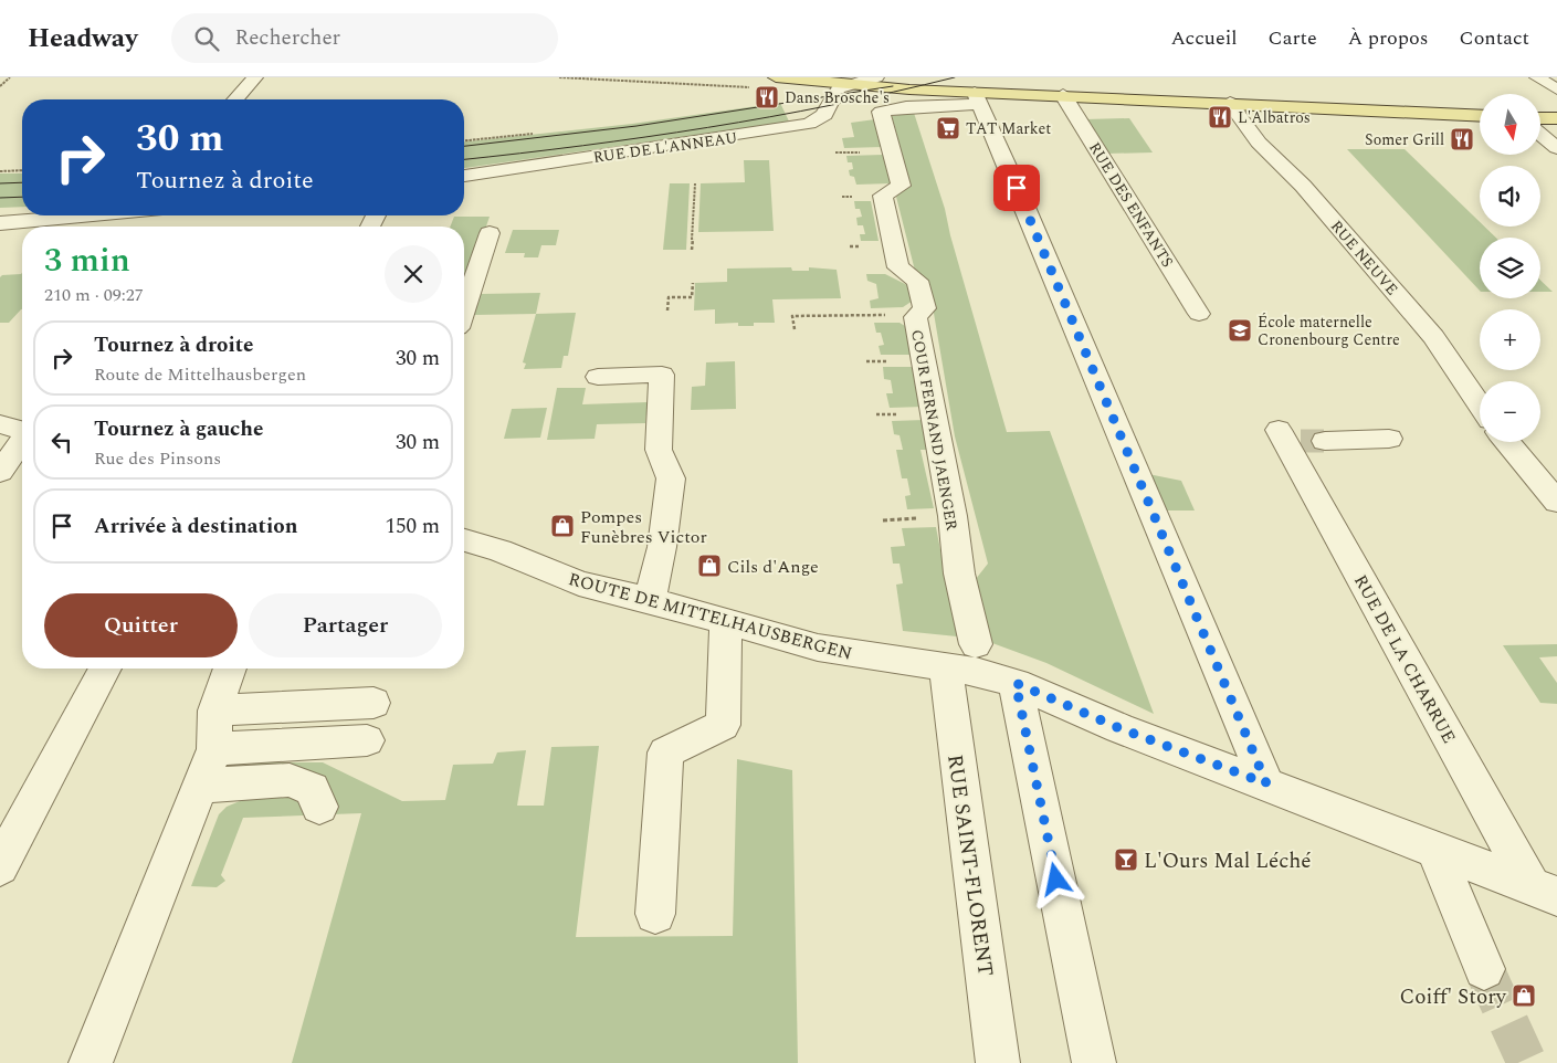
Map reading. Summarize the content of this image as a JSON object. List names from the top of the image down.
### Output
{
  "streets": {
    "street": [
      "RUE DE L'ANNEAU",
      "RUE DES ENFANTS",
      "RUE NEUVE",
      "COUR FERNAND JAENGER",
      "ROUTE DE MITTELHAUSBERGEN",
      "RUE DE LA CHARRUE",
      "RUE SAINT-FLORENT"
    ]
  },
  "crossings": [
    ["COUR FERNAND JAENGER", "ROUTE DE MITTELHAUSBERGEN"],
    ["COUR FERNAND JAENGER", "RUE SAINT-FLORENT"],
    ["ROUTE DE MITTELHAUSBERGEN", "RUE DE LA CHARRUE"],
    ["ROUTE DE MITTELHAUSBERGEN", "RUE SAINT-FLORENT"]
  ],
  "places": {
    "restaurant": ["Dans Brosche's", "L'Albatros", "Somer Grill"],
    "supermarket": ["TAT Market"],
    "school or university": ["École maternelle Cronenbourg Centre"],
    "shop": ["Pompes Funèbres Victor", "Cils d'Ange", "Coiff' Story"],
    "bar": ["L'Ours Mal Léché"]
  },
  "north": "bottom",
  "page": {
    "header": "Headway",
    "search": "Rechercher",
    "nav": [
      "Accueil",
      "Carte",
      "À propos",
      "Contact"
    ],
    "map_buttons": ["+", "−"],
    "turn": ["30 m", "Tournez à droite"],
    "heading": ["3 min", "210 m · 09:27"],
    "list": [
      {
        "name": "Tournez à droite",
        "note": "Route de Mittelhausbergen",
        "value": "30 m"
      },
      {
        "name": "Tournez à gauche",
        "note": "Rue des Pinsons",
        "value": "30 m"
      },
      {
        "name": "Arrivée à destination",
        "value": "150 m"
      }
    ],
    "buttons": ["Quitter", "Partager"]
  }
}
